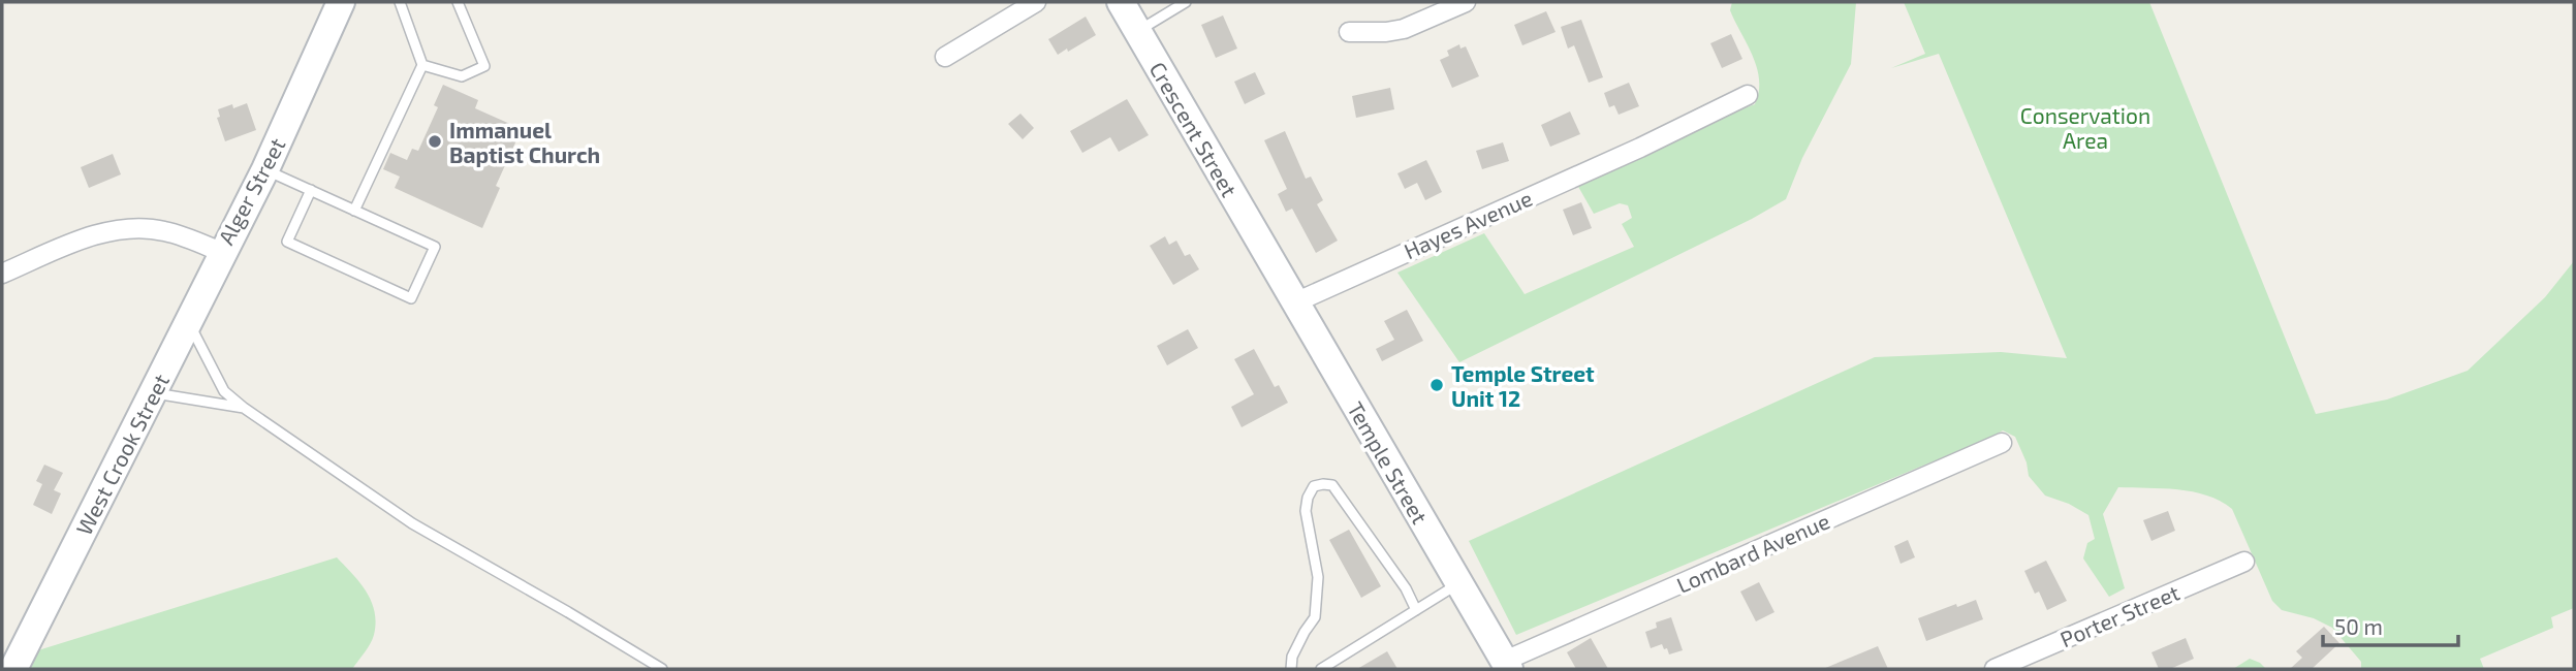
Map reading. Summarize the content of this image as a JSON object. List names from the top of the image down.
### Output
{
  "streets": {
    "main road": [
      "Crescent Street",
      "Alger Street",
      "West Crook Street",
      "Temple Street"
    ],
    "street": ["Hayes Avenue", "Lombard Avenue", "Porter Street"]
  },
  "crossings": [
    ["Crescent Street", "Temple Street"],
    ["Alger Street", "West Crook Street"],
    ["Hayes Avenue", "Temple Street"],
    ["Temple Street", "Lombard Avenue"]
  ],
  "parks": ["Conservation Area"],
  "places": ["Immanuel Baptist Church", "Temple Street Unit 12"],
  "scale_bar": "50 m"
}
